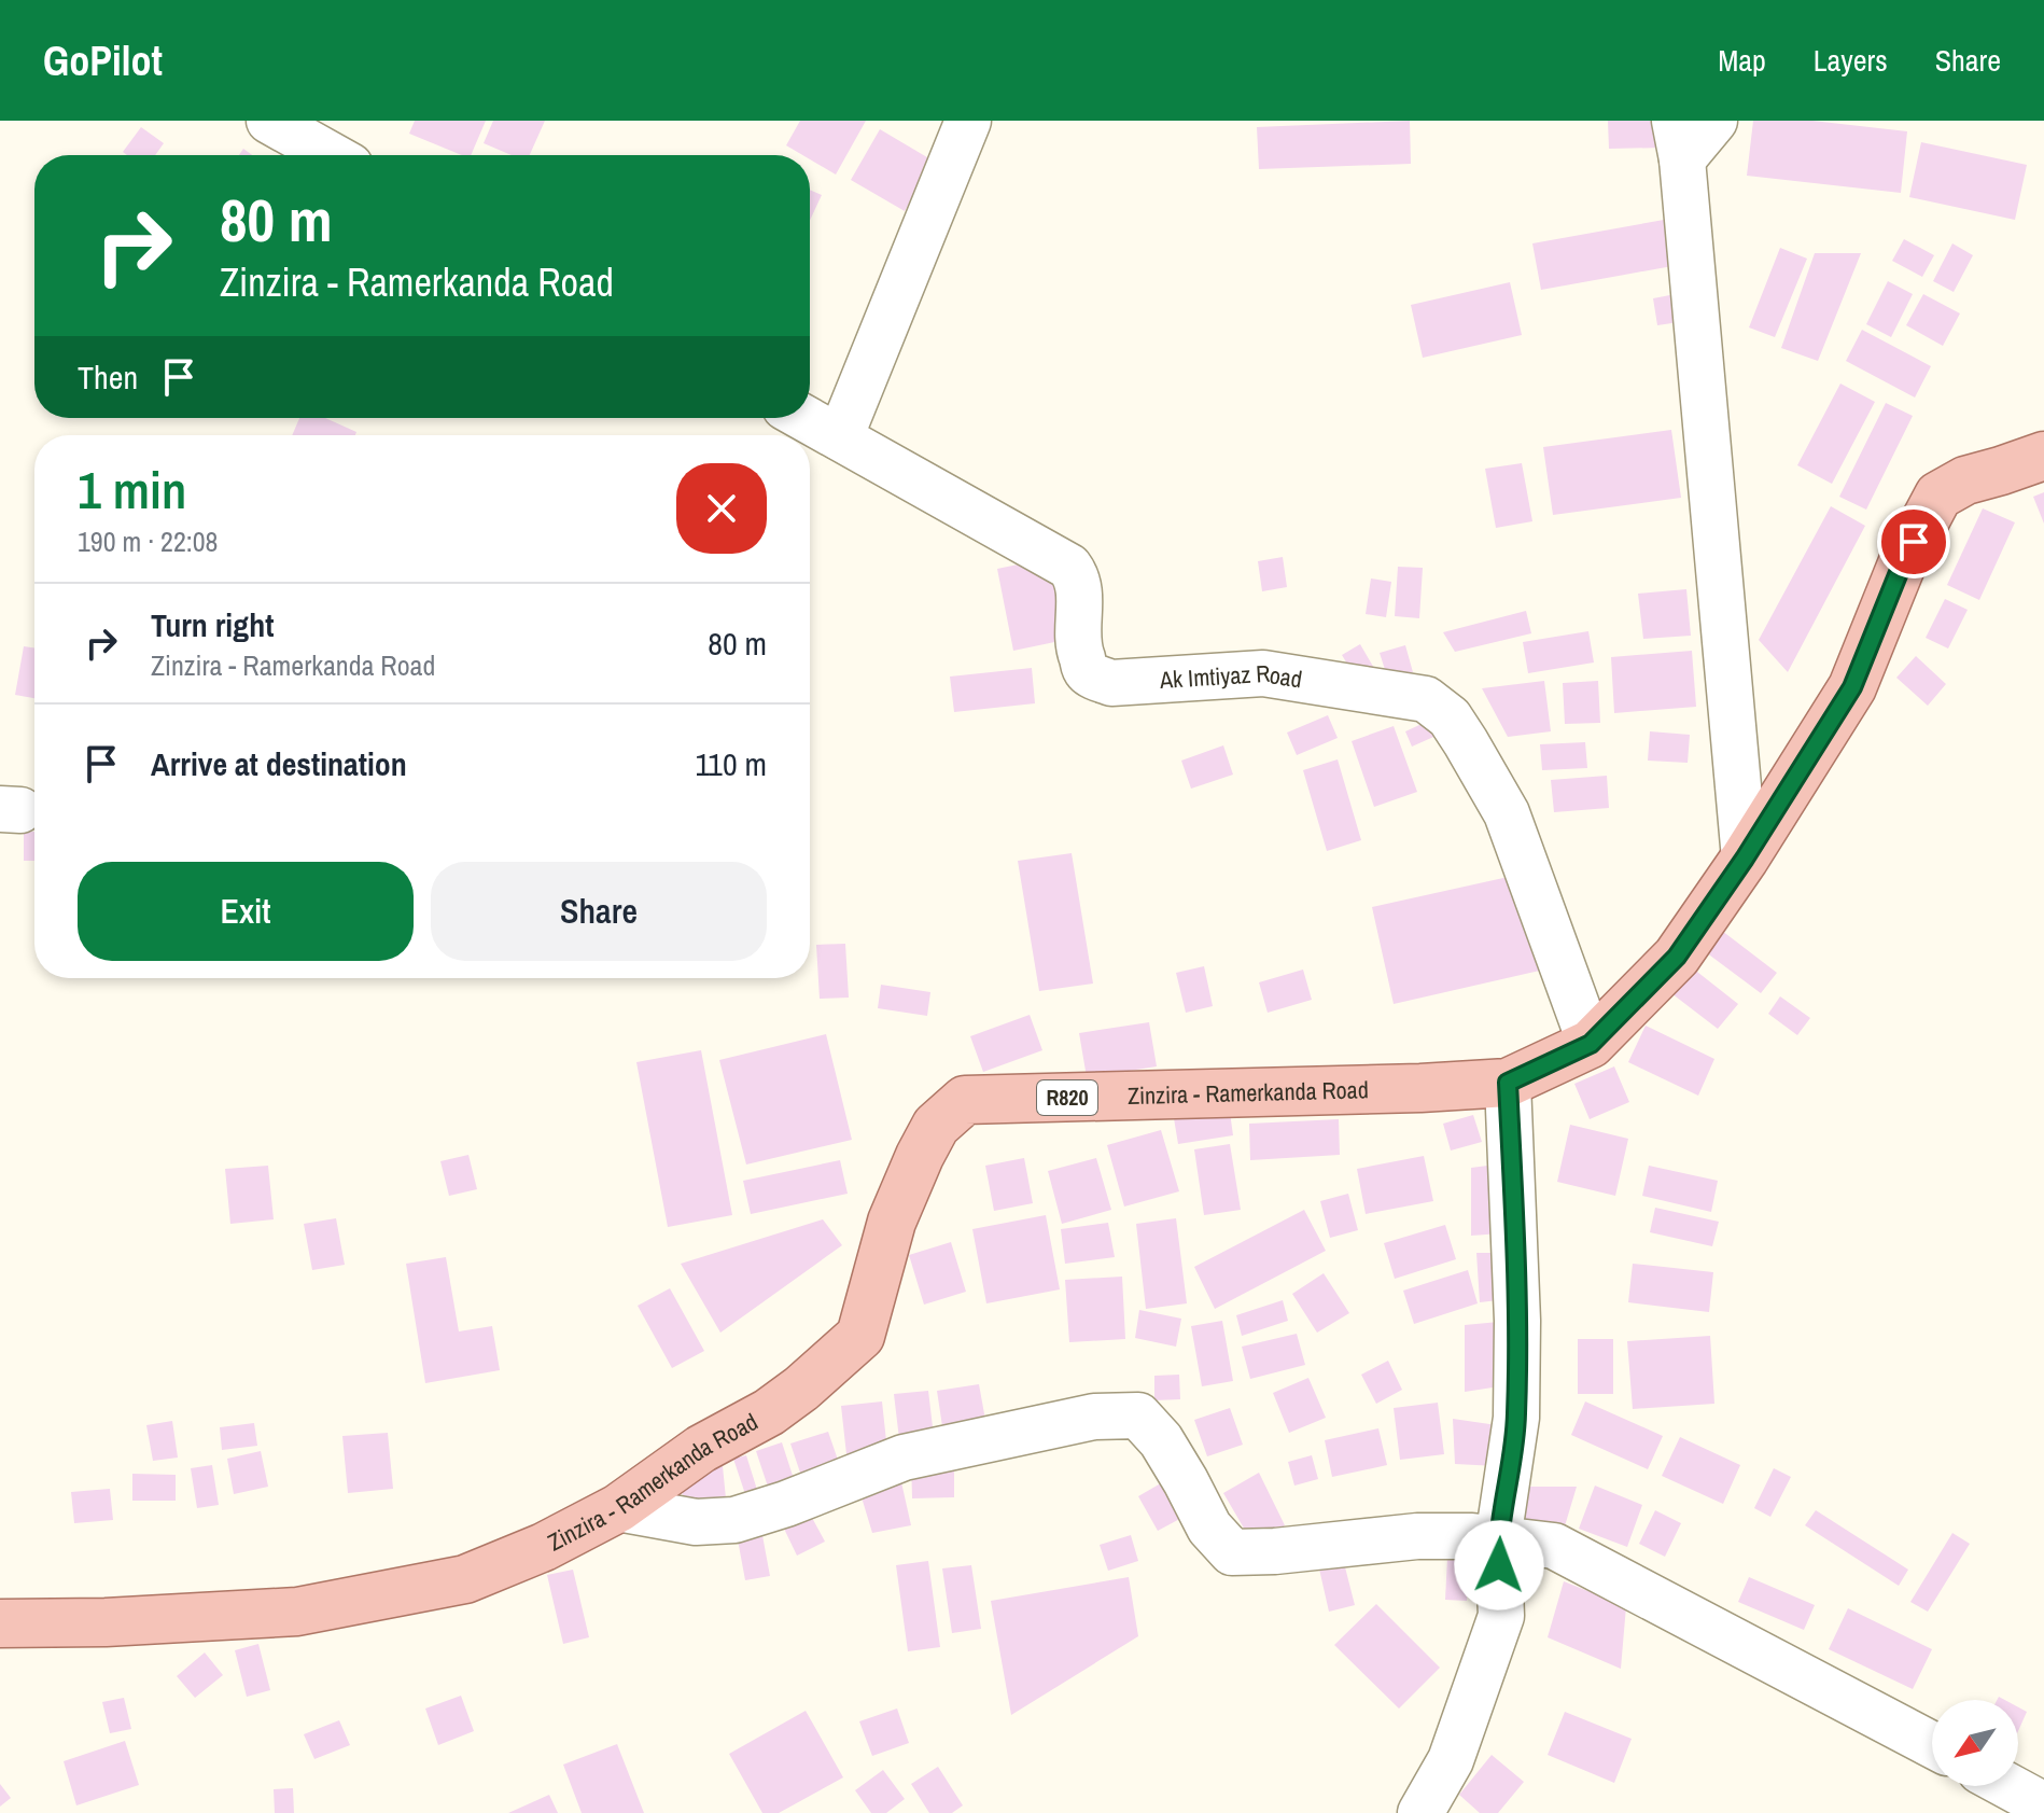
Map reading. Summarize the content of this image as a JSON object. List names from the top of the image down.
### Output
{
  "streets": {
    "main road": ["Zinzira - Ramerkanda Road", "R820"],
    "street": ["Ak Imtiyaz Road"]
  },
  "crossings": [
    ["Ak Imtiyaz Road", "Zinzira - Ramerkanda Road"]
  ],
  "north": "bottom left",
  "page": {
    "header": "GoPilot",
    "nav": ["Map", "Layers", "Share"],
    "turn": ["80 m", "Zinzira - Ramerkanda Road"],
    "then": "Then",
    "heading": ["1 min", "190 m · 22:08"],
    "list": [
      {
        "name": "Turn right",
        "note": "Zinzira - Ramerkanda Road",
        "value": "80 m"
      },
      {
        "name": "Arrive at destination",
        "value": "110 m"
      }
    ],
    "buttons": ["Exit", "Share"]
  }
}
